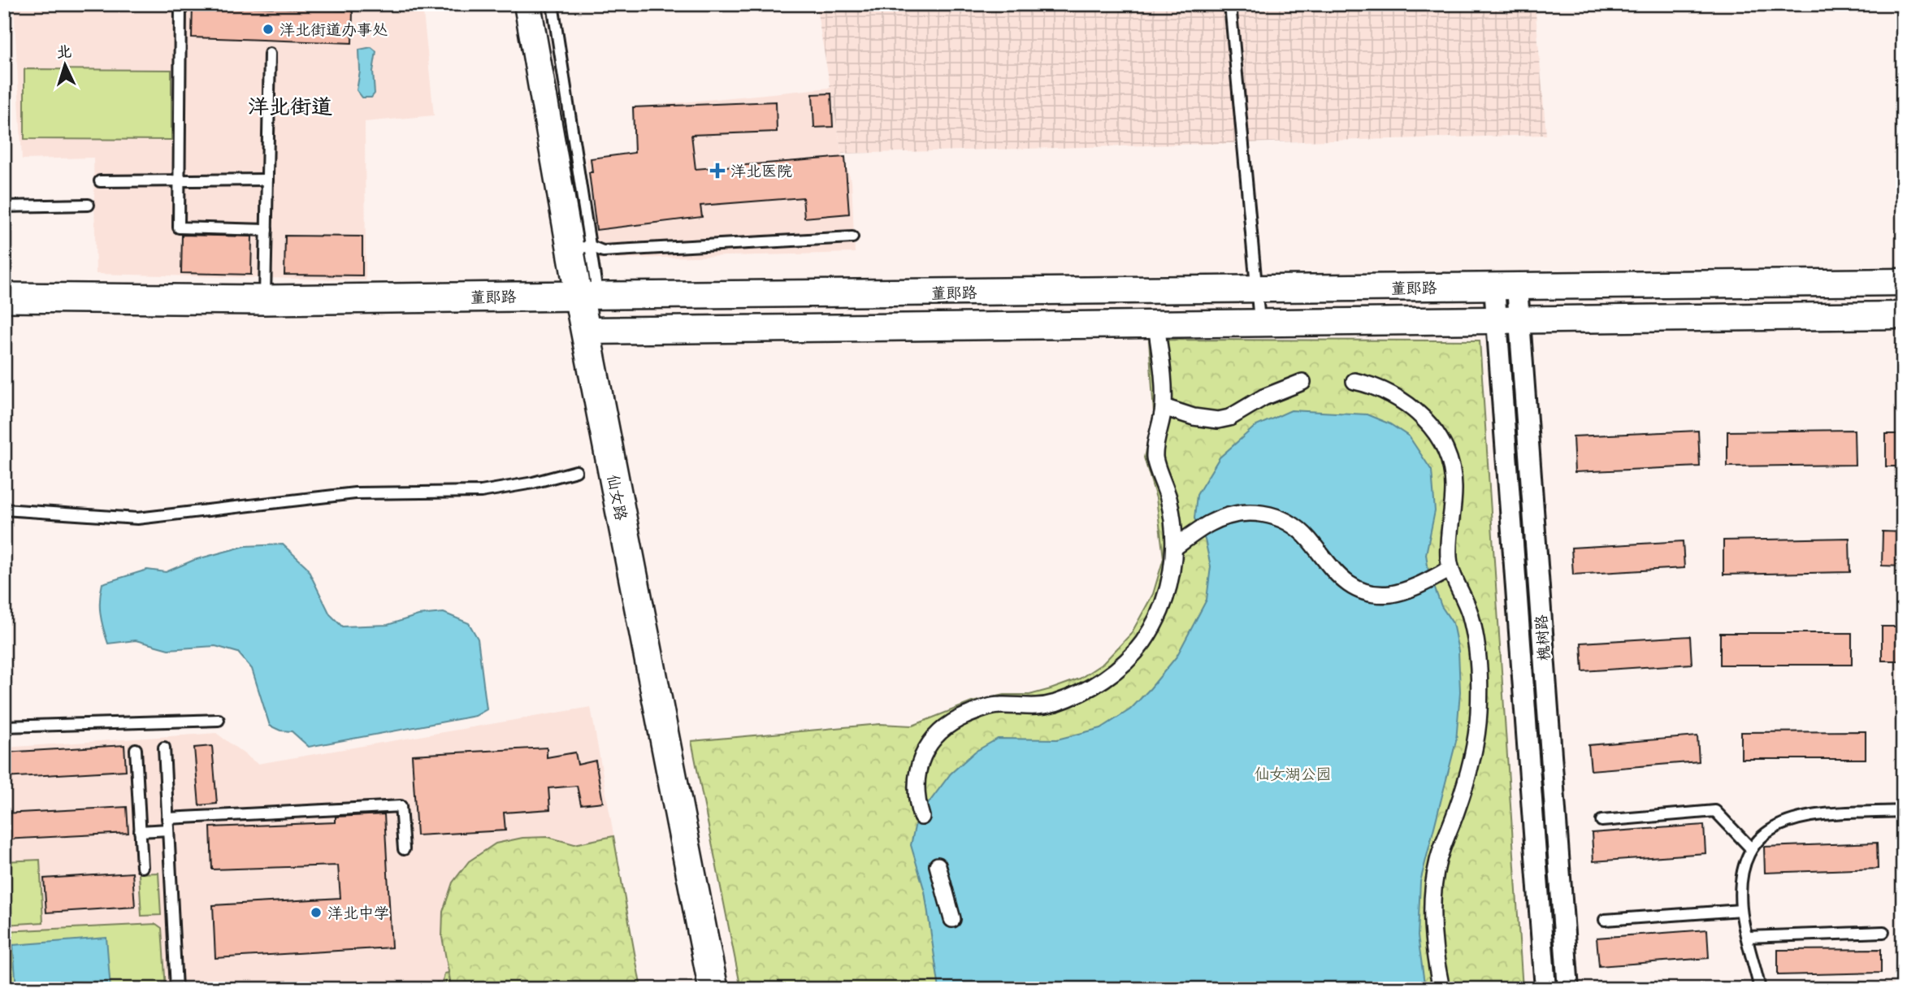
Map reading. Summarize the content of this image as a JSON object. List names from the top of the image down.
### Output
{
  "streets": {
    "main road": ["董郎路", "仙女路"],
    "street": ["槐树路"]
  },
  "crossings": [
    ["董郎路", "仙女路"],
    ["董郎路", "槐树路"]
  ],
  "districts": ["洋北街道"],
  "parks": ["仙女湖公园"],
  "places": {
    "other": ["洋北街道办事处", "洋北中学"],
    "health": ["洋北医院"]
  },
  "north": "top"
}
